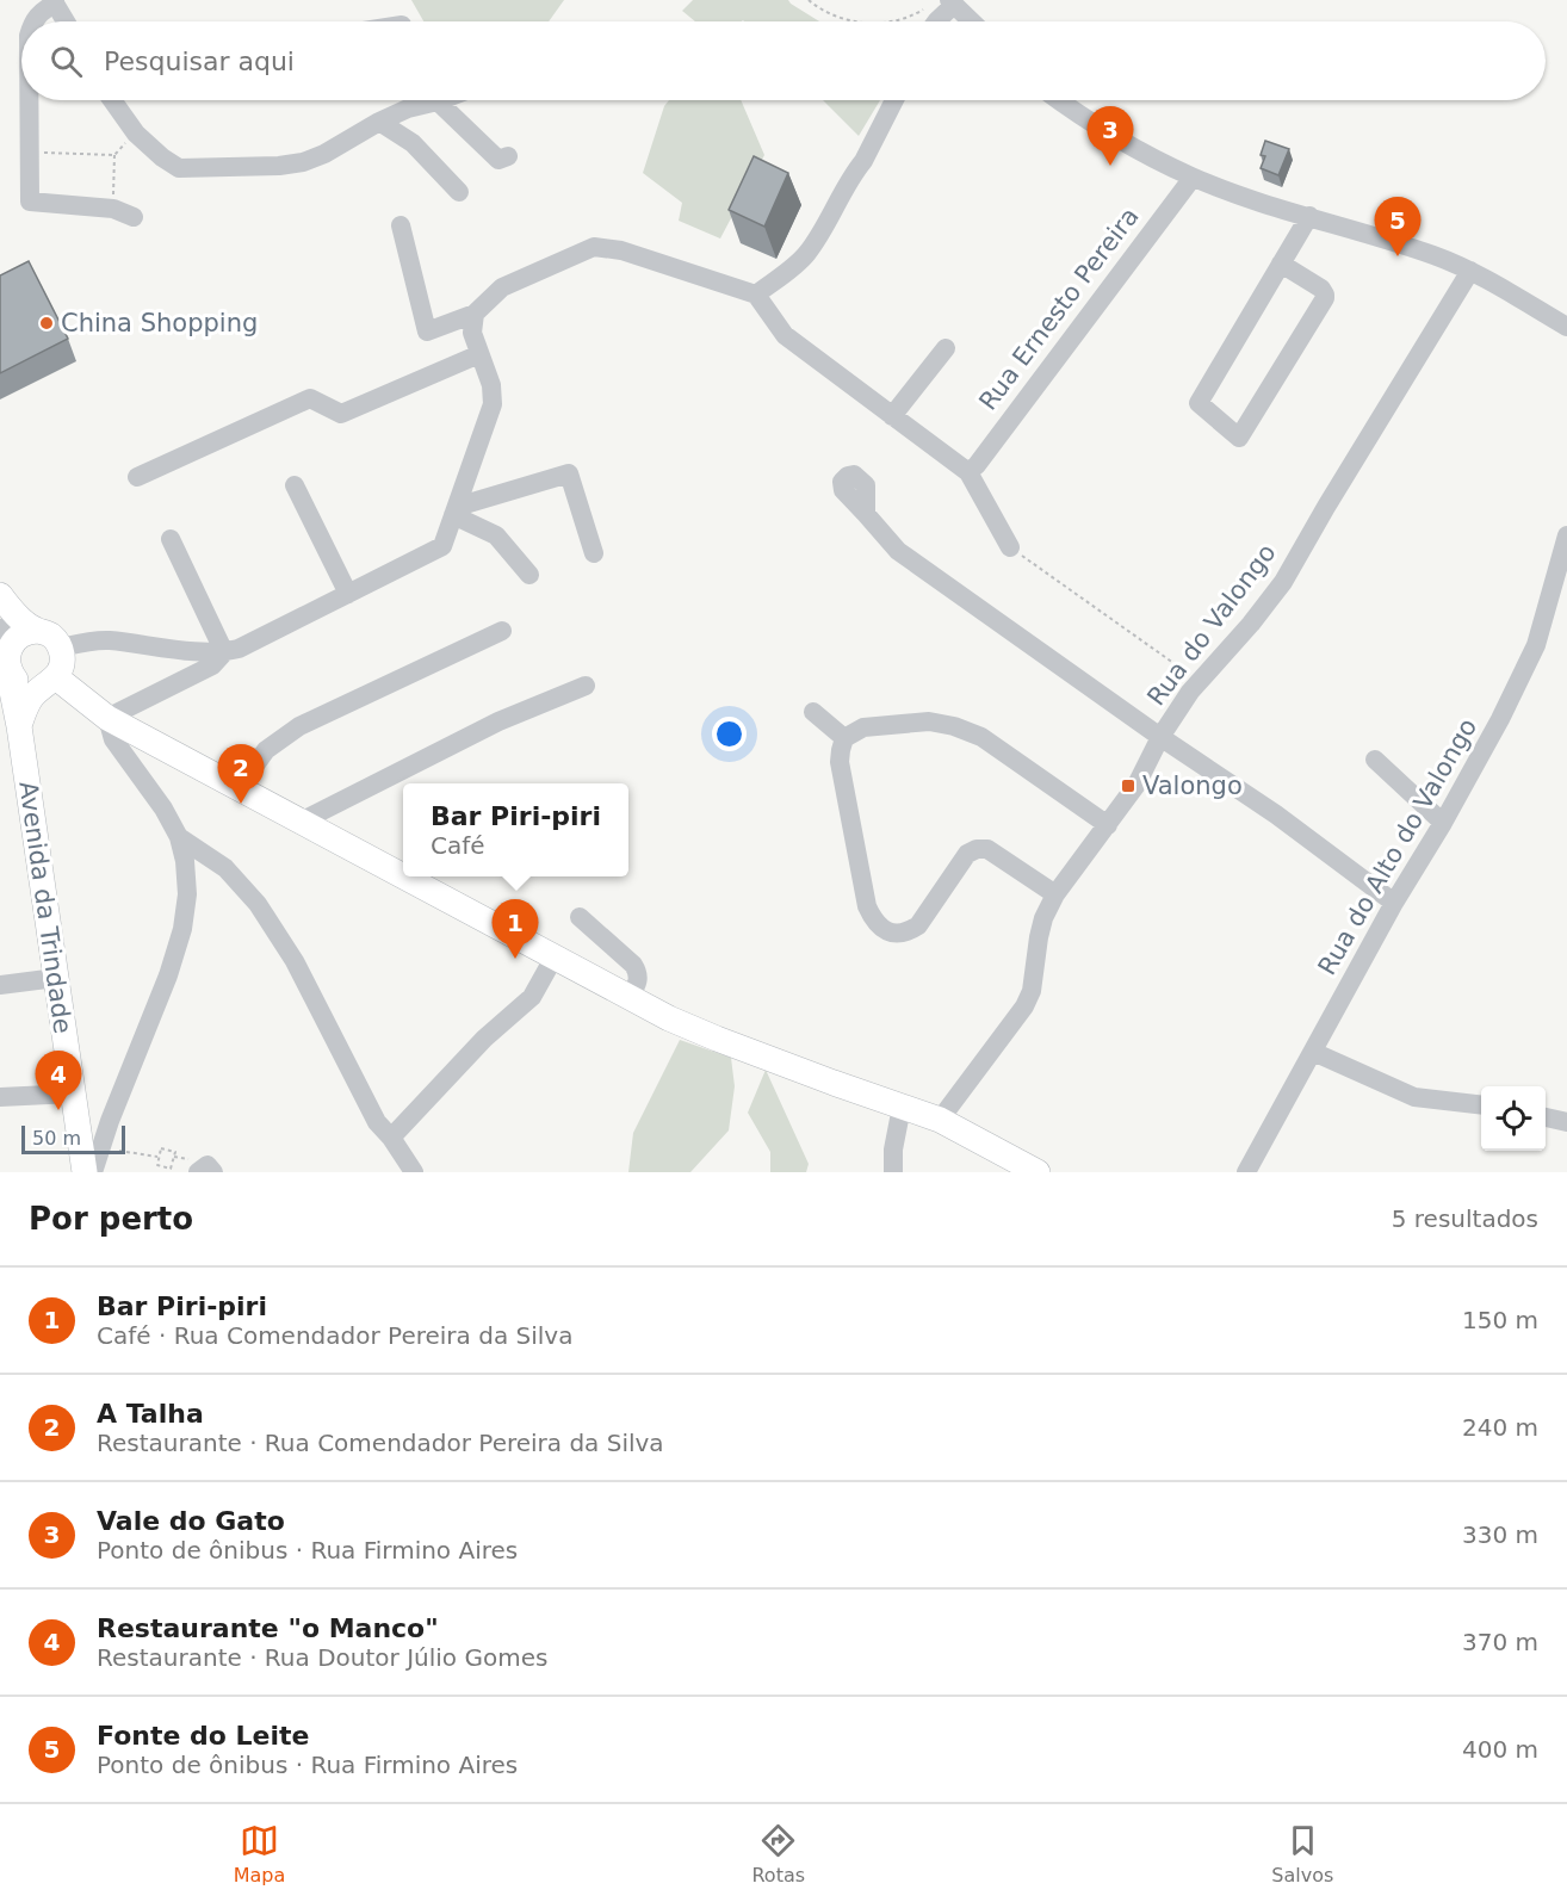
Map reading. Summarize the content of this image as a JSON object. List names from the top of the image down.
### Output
{
  "streets": {
    "main road": ["Avenida da Trindade"],
    "street": ["Rua Ernesto Pereira", "Rua do Valongo", "Rua do Alto do Valongo"]
  },
  "places": {
    "other": ["China Shopping"],
    "transit": ["Valongo"]
  },
  "scale_bar": "50 m",
  "page": {
    "search": "Pesquisar aqui",
    "pins": [
      "3",
      "5",
      "2",
      "1",
      "4"
    ],
    "popup": ["Bar Piri-piri", "Café"],
    "scale": "50 m",
    "heading": ["Por perto", "5 resultados"],
    "list": [
      {
        "mark": "1",
        "name": "Bar Piri-piri",
        "note": "Café · Rua Comendador Pereira da Silva",
        "value": "150 m"
      },
      {
        "mark": "2",
        "name": "A Talha",
        "note": "Restaurante · Rua Comendador Pereira da Silva",
        "value": "240 m"
      },
      {
        "mark": "3",
        "name": "Vale do Gato",
        "note": "Ponto de ônibus · Rua Firmino Aires",
        "value": "330 m"
      },
      {
        "mark": "4",
        "name": "Restaurante \"o Manco\"",
        "note": "Restaurante · Rua Doutor Júlio Gomes",
        "value": "370 m"
      },
      {
        "mark": "5",
        "name": "Fonte do Leite",
        "note": "Ponto de ônibus · Rua Firmino Aires",
        "value": "400 m"
      }
    ],
    "nav": ["Mapa", "Rotas", "Salvos"]
  }
}
